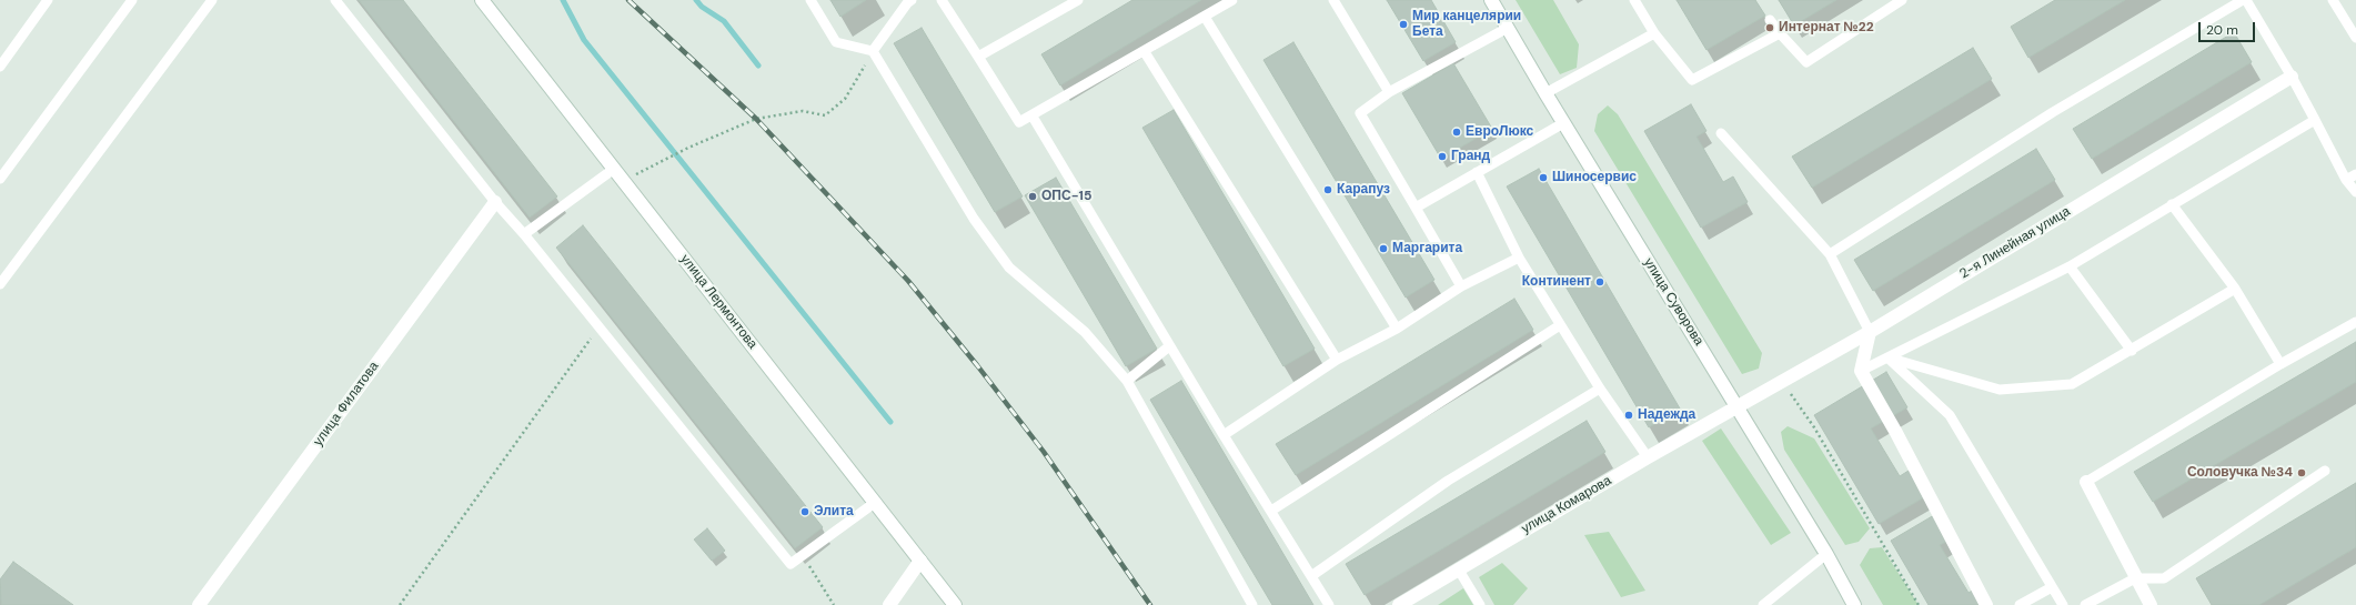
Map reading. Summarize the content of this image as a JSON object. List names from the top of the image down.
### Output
{
  "streets": {
    "street": [
      "2-я Линейная улица",
      "улица Лермонтова",
      "улица Суворова",
      "улица Филатова",
      "улица Комарова"
    ]
  },
  "crossings": [
    ["2-я Линейная улица", "улица Суворова"],
    ["2-я Линейная улица", "улица Комарова"],
    ["улица Суворова", "улица Комарова"]
  ],
  "places": [
    "Мир канцелярии Бета",
    "Интернат №22",
    "ЕвроЛюкс",
    "Гранд",
    "Шиносервис",
    "Карапуз",
    "ОПС-15",
    "Маргарита",
    "Континент",
    "Надежда",
    "Соловучка №34",
    "Элита"
  ],
  "scale_bar": "20 m"
}
